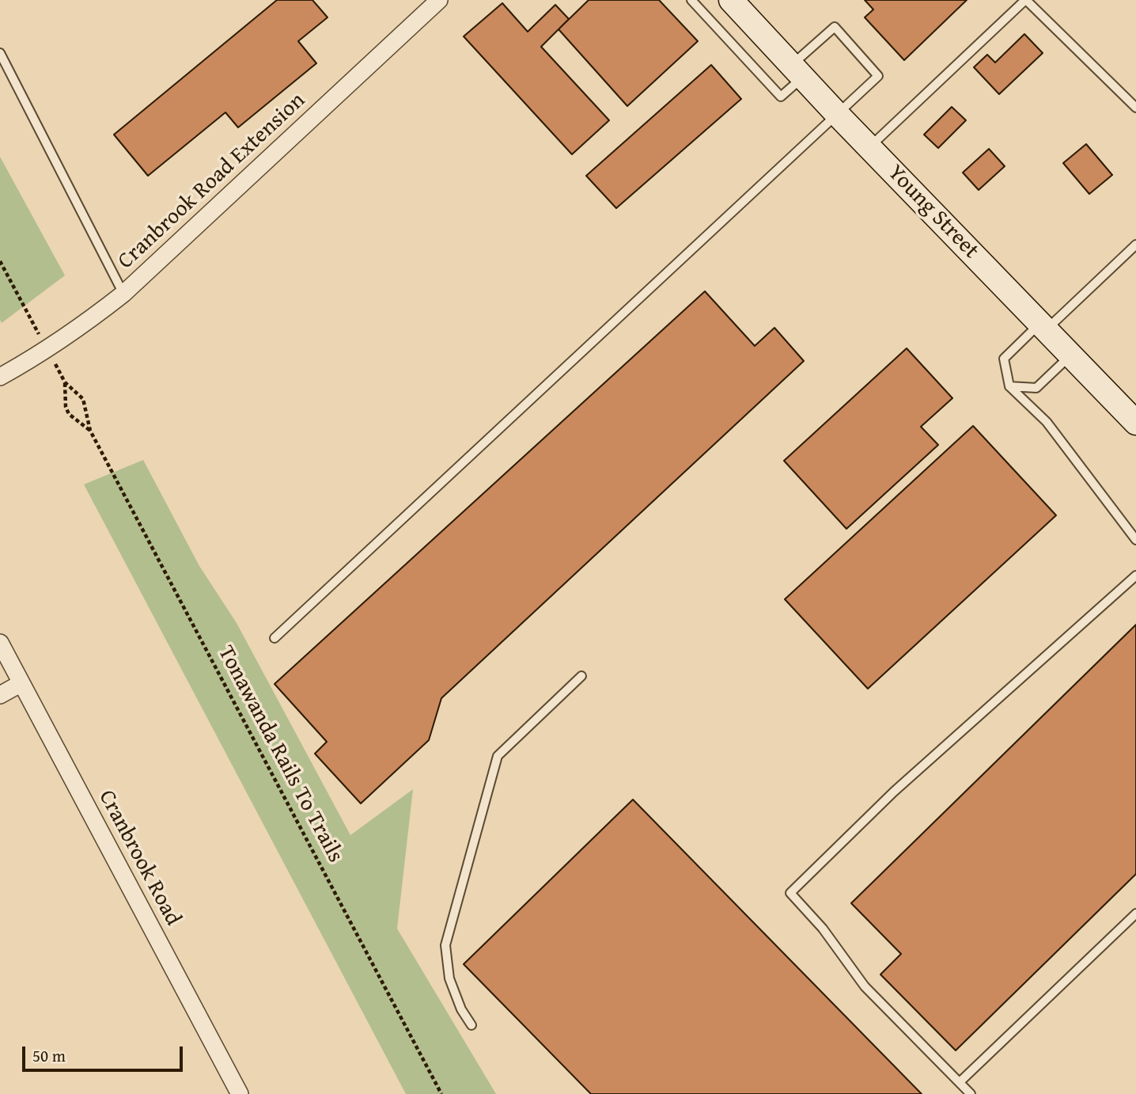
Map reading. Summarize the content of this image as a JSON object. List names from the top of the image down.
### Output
{
  "streets": {
    "street": ["Cranbrook Road Extension", "Young Street", "Cranbrook Road"],
    "path": ["Tonawanda Rails To Trails"]
  },
  "scale_bar": "50 m"
}
